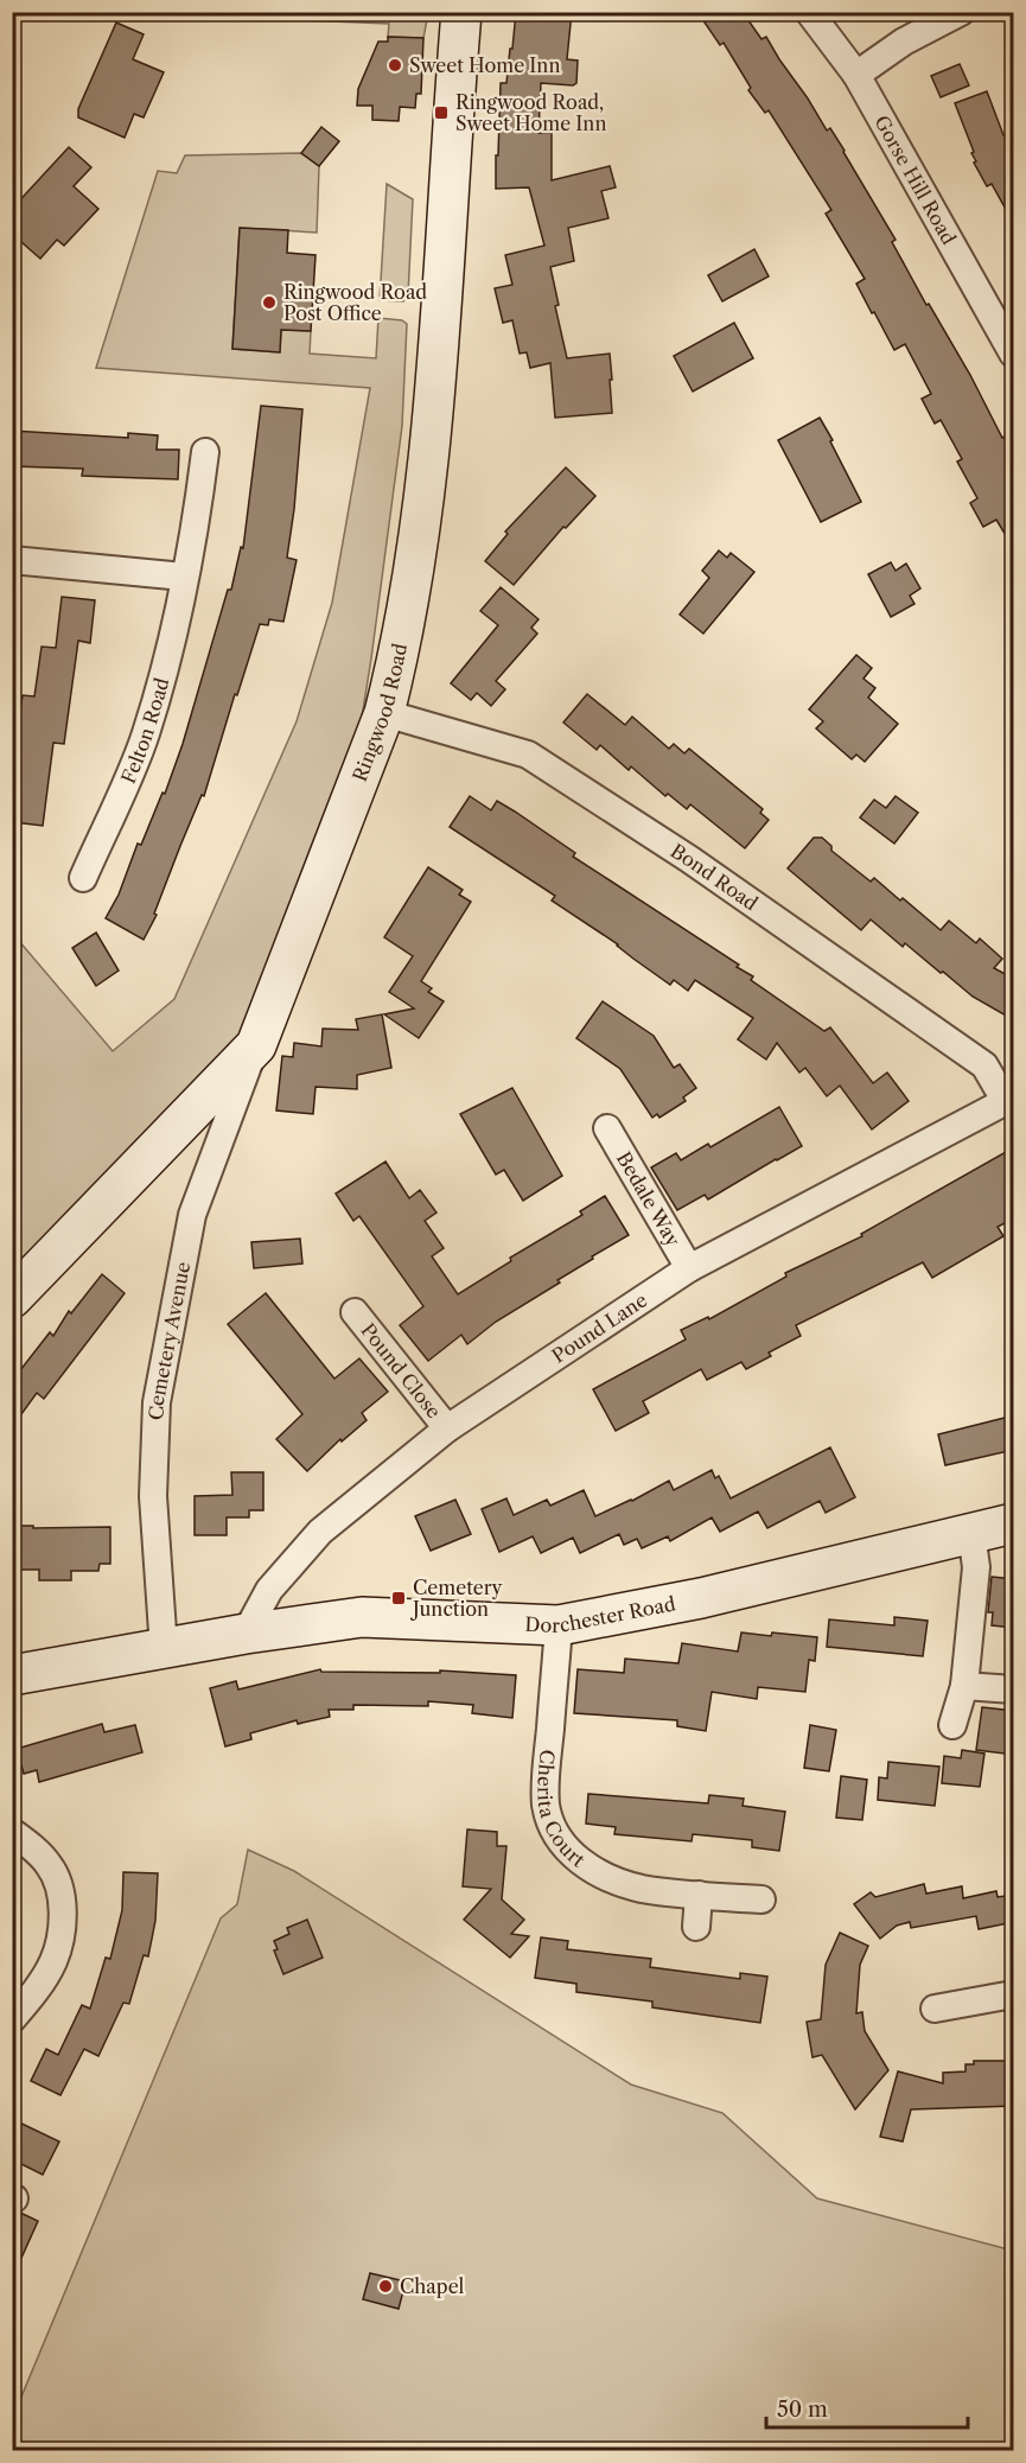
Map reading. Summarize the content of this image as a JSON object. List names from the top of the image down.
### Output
{
  "streets": {
    "main road": ["Ringwood Road", "Dorchester Road"],
    "street": [
      "Gorse Hill Road",
      "Felton Road",
      "Bond Road",
      "Bedale Way",
      "Pound Lane",
      "Cemetery Avenue",
      "Pound Close",
      "Cherita Court"
    ]
  },
  "crossings": [
    ["Ringwood Road", "Bond Road"],
    ["Ringwood Road", "Cemetery Avenue"],
    ["Bond Road", "Pound Lane"],
    ["Bedale Way", "Pound Lane"],
    ["Pound Lane", "Pound Close"],
    ["Pound Lane", "Dorchester Road"],
    ["Cemetery Avenue", "Dorchester Road"],
    ["Dorchester Road", "Cherita Court"]
  ],
  "places": {
    "other": ["Sweet Home Inn", "Ringwood Road Post Office", "Chapel"],
    "transit": ["Ringwood Road, Sweet Home Inn", "Cemetery Junction"]
  },
  "scale_bar": "50 m"
}
